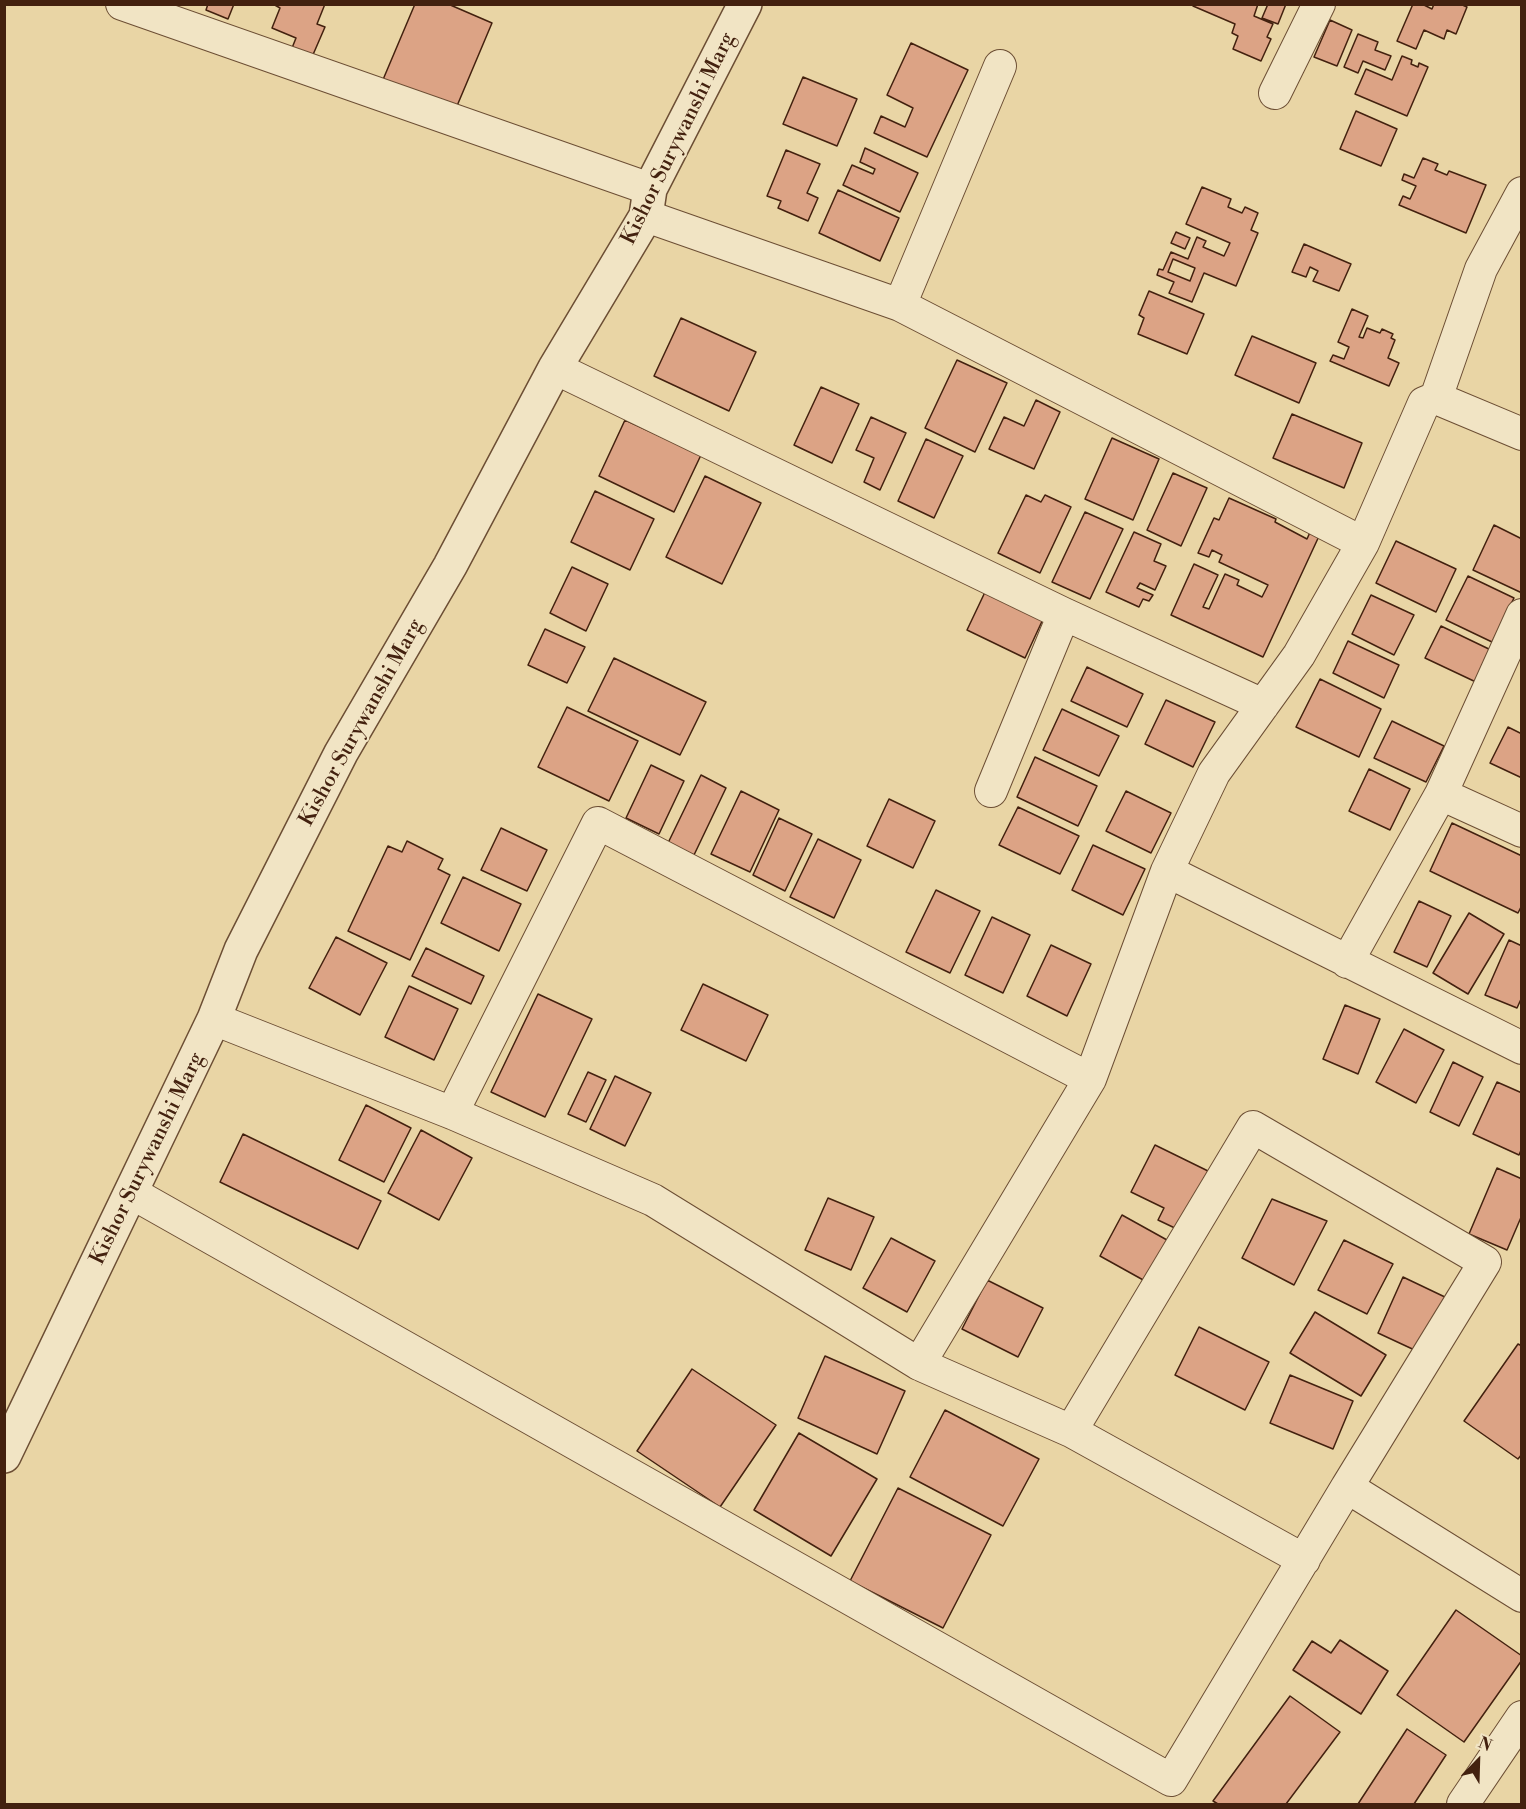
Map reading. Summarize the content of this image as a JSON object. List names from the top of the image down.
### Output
{
  "streets": {
    "street": ["Kishor Surywanshi Marg"]
  },
  "north": "top right"
}
